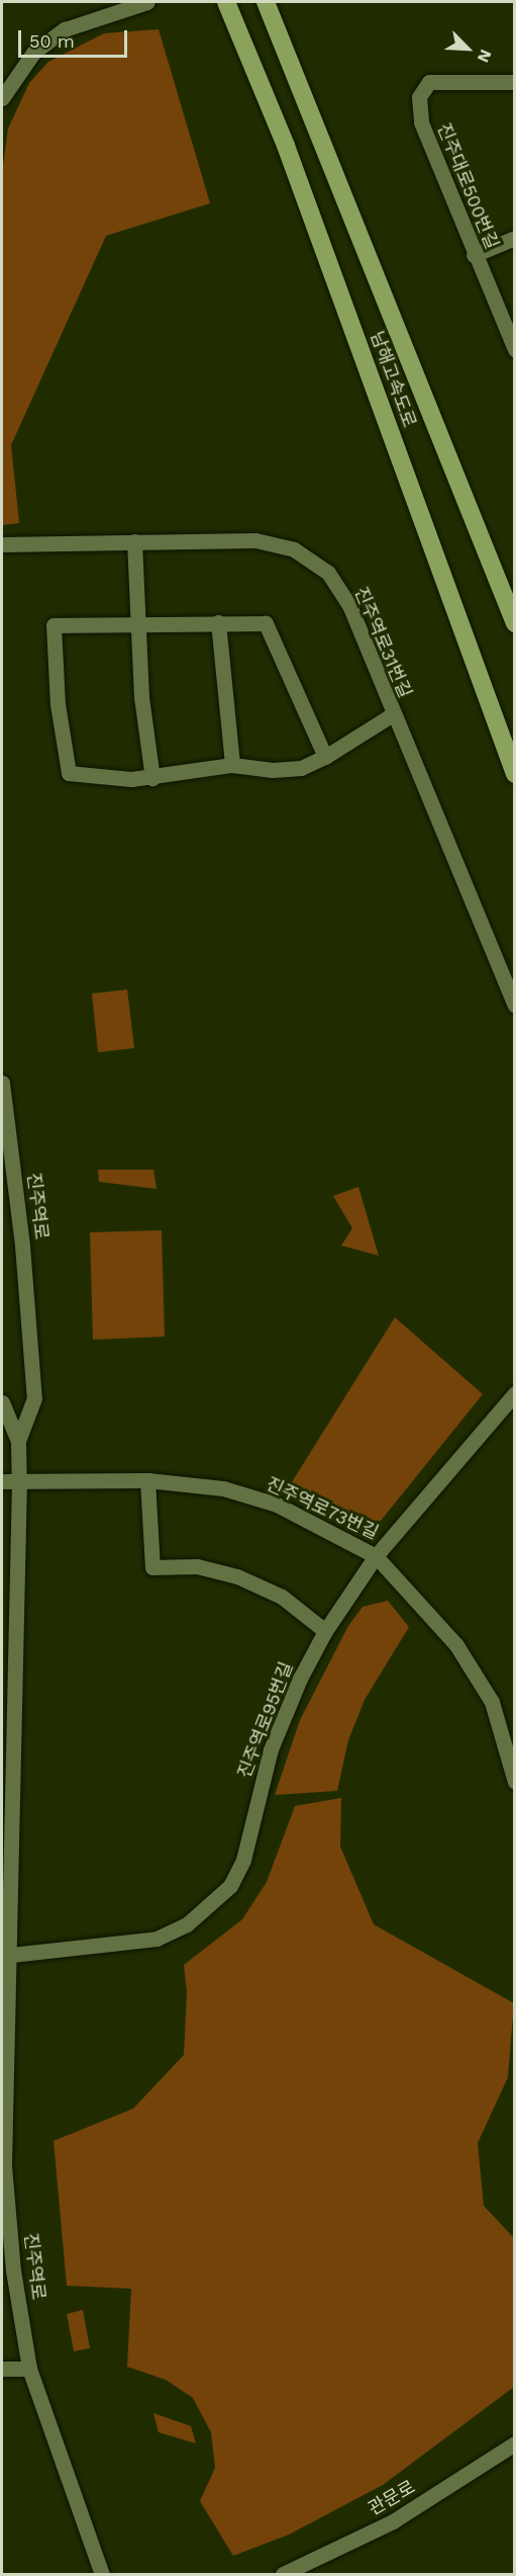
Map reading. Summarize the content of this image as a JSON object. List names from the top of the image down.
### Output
{
  "streets": {
    "highway": ["남해고속도로"],
    "street": [
      "진주대로500번길",
      "진주역로31번길",
      "진주역로",
      "진주역로73번길",
      "진주역로95번길",
      "관문로"
    ]
  },
  "crossings": [
    ["진주역로", "진주역로73번길"],
    ["진주역로", "진주역로95번길"],
    ["진주역로73번길", "진주역로95번길"]
  ],
  "scale_bar": "50 m",
  "north": "bottom right"
}
